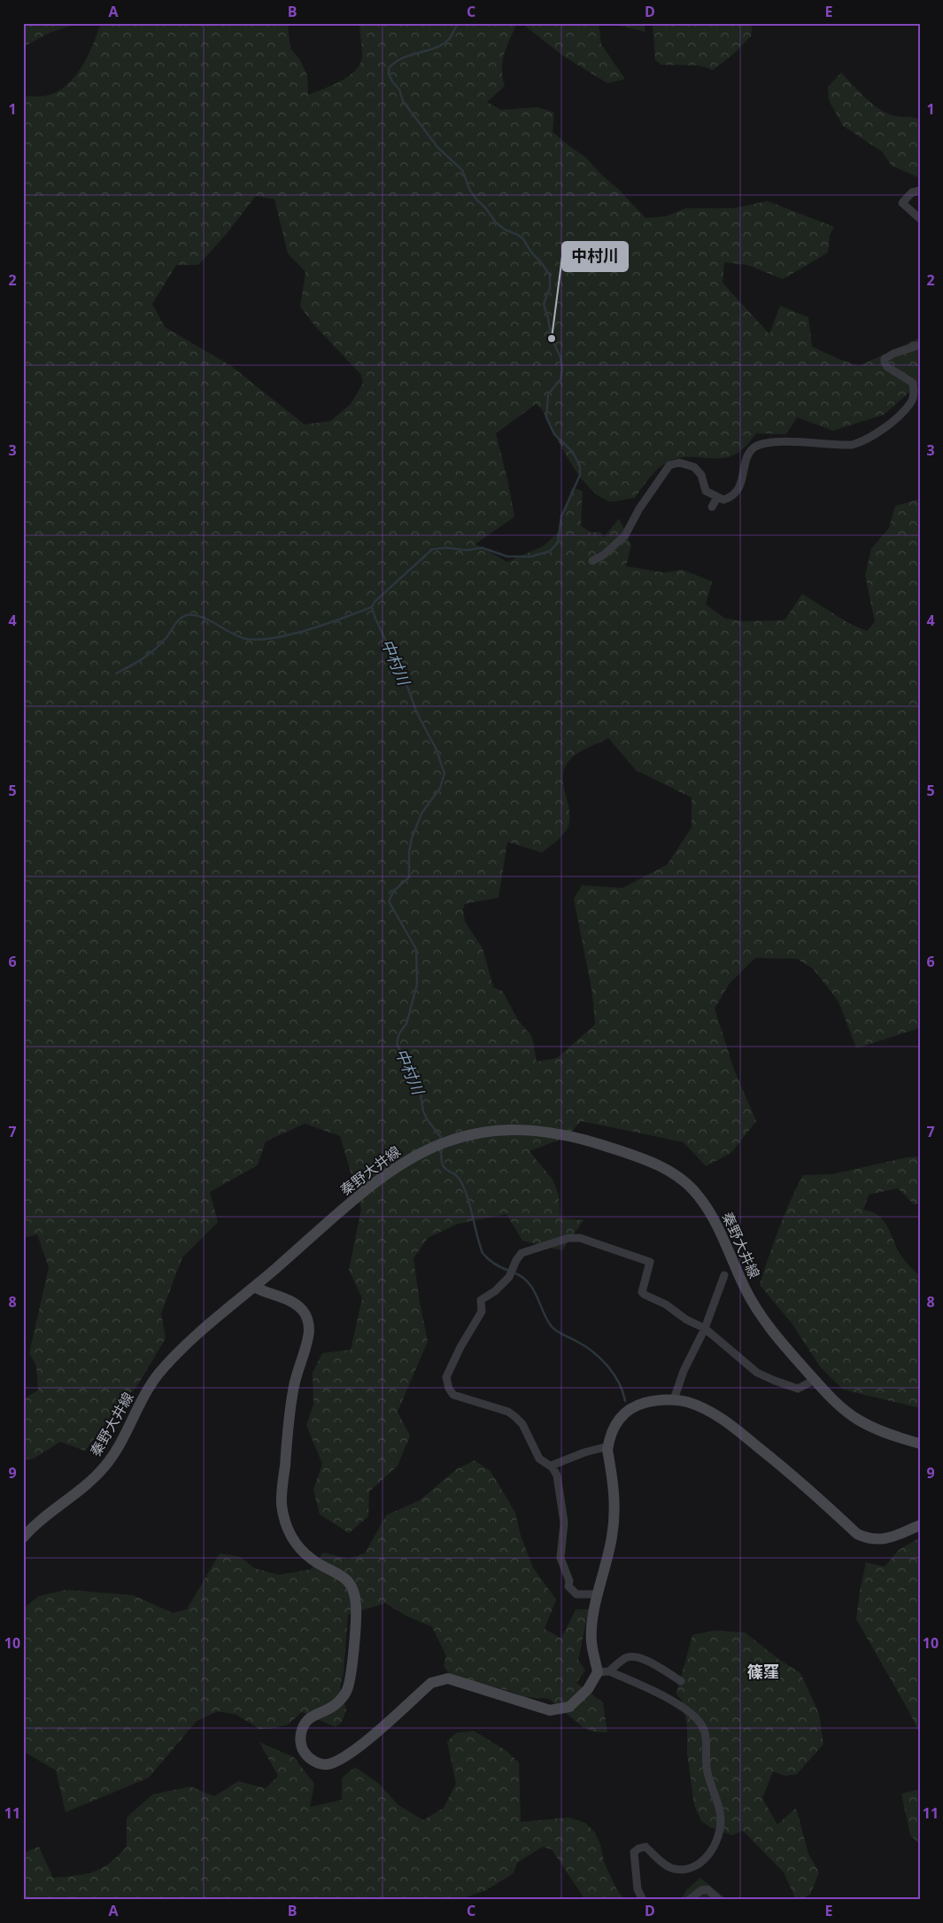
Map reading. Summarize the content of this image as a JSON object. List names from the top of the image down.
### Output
{
  "streets": {
    "street": ["秦野大井線"]
  },
  "districts": ["篠窪"],
  "water": ["中村川"],
  "places": ["中村川"],
  "grid": {
    "columns": [
      "A",
      "B",
      "C",
      "D",
      "E"
    ],
    "rows": [
      "1",
      "2",
      "3",
      "4",
      "5",
      "6",
      "7",
      "8",
      "9",
      "10",
      "11"
    ]
  }
}
